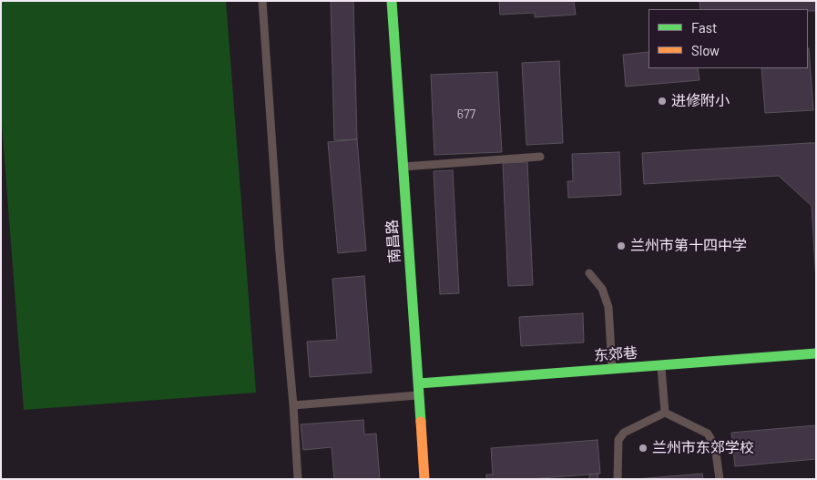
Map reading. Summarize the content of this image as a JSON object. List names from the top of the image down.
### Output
{
  "streets": {
    "main road": ["南昌路", "东郊巷"]
  },
  "crossings": [
    ["南昌路", "东郊巷"]
  ],
  "places": ["进修附小", "兰州市第十四中学", "兰州市东郊学校"],
  "house_numbers": ["677"],
  "legend": ["Fast", "Slow"]
}
